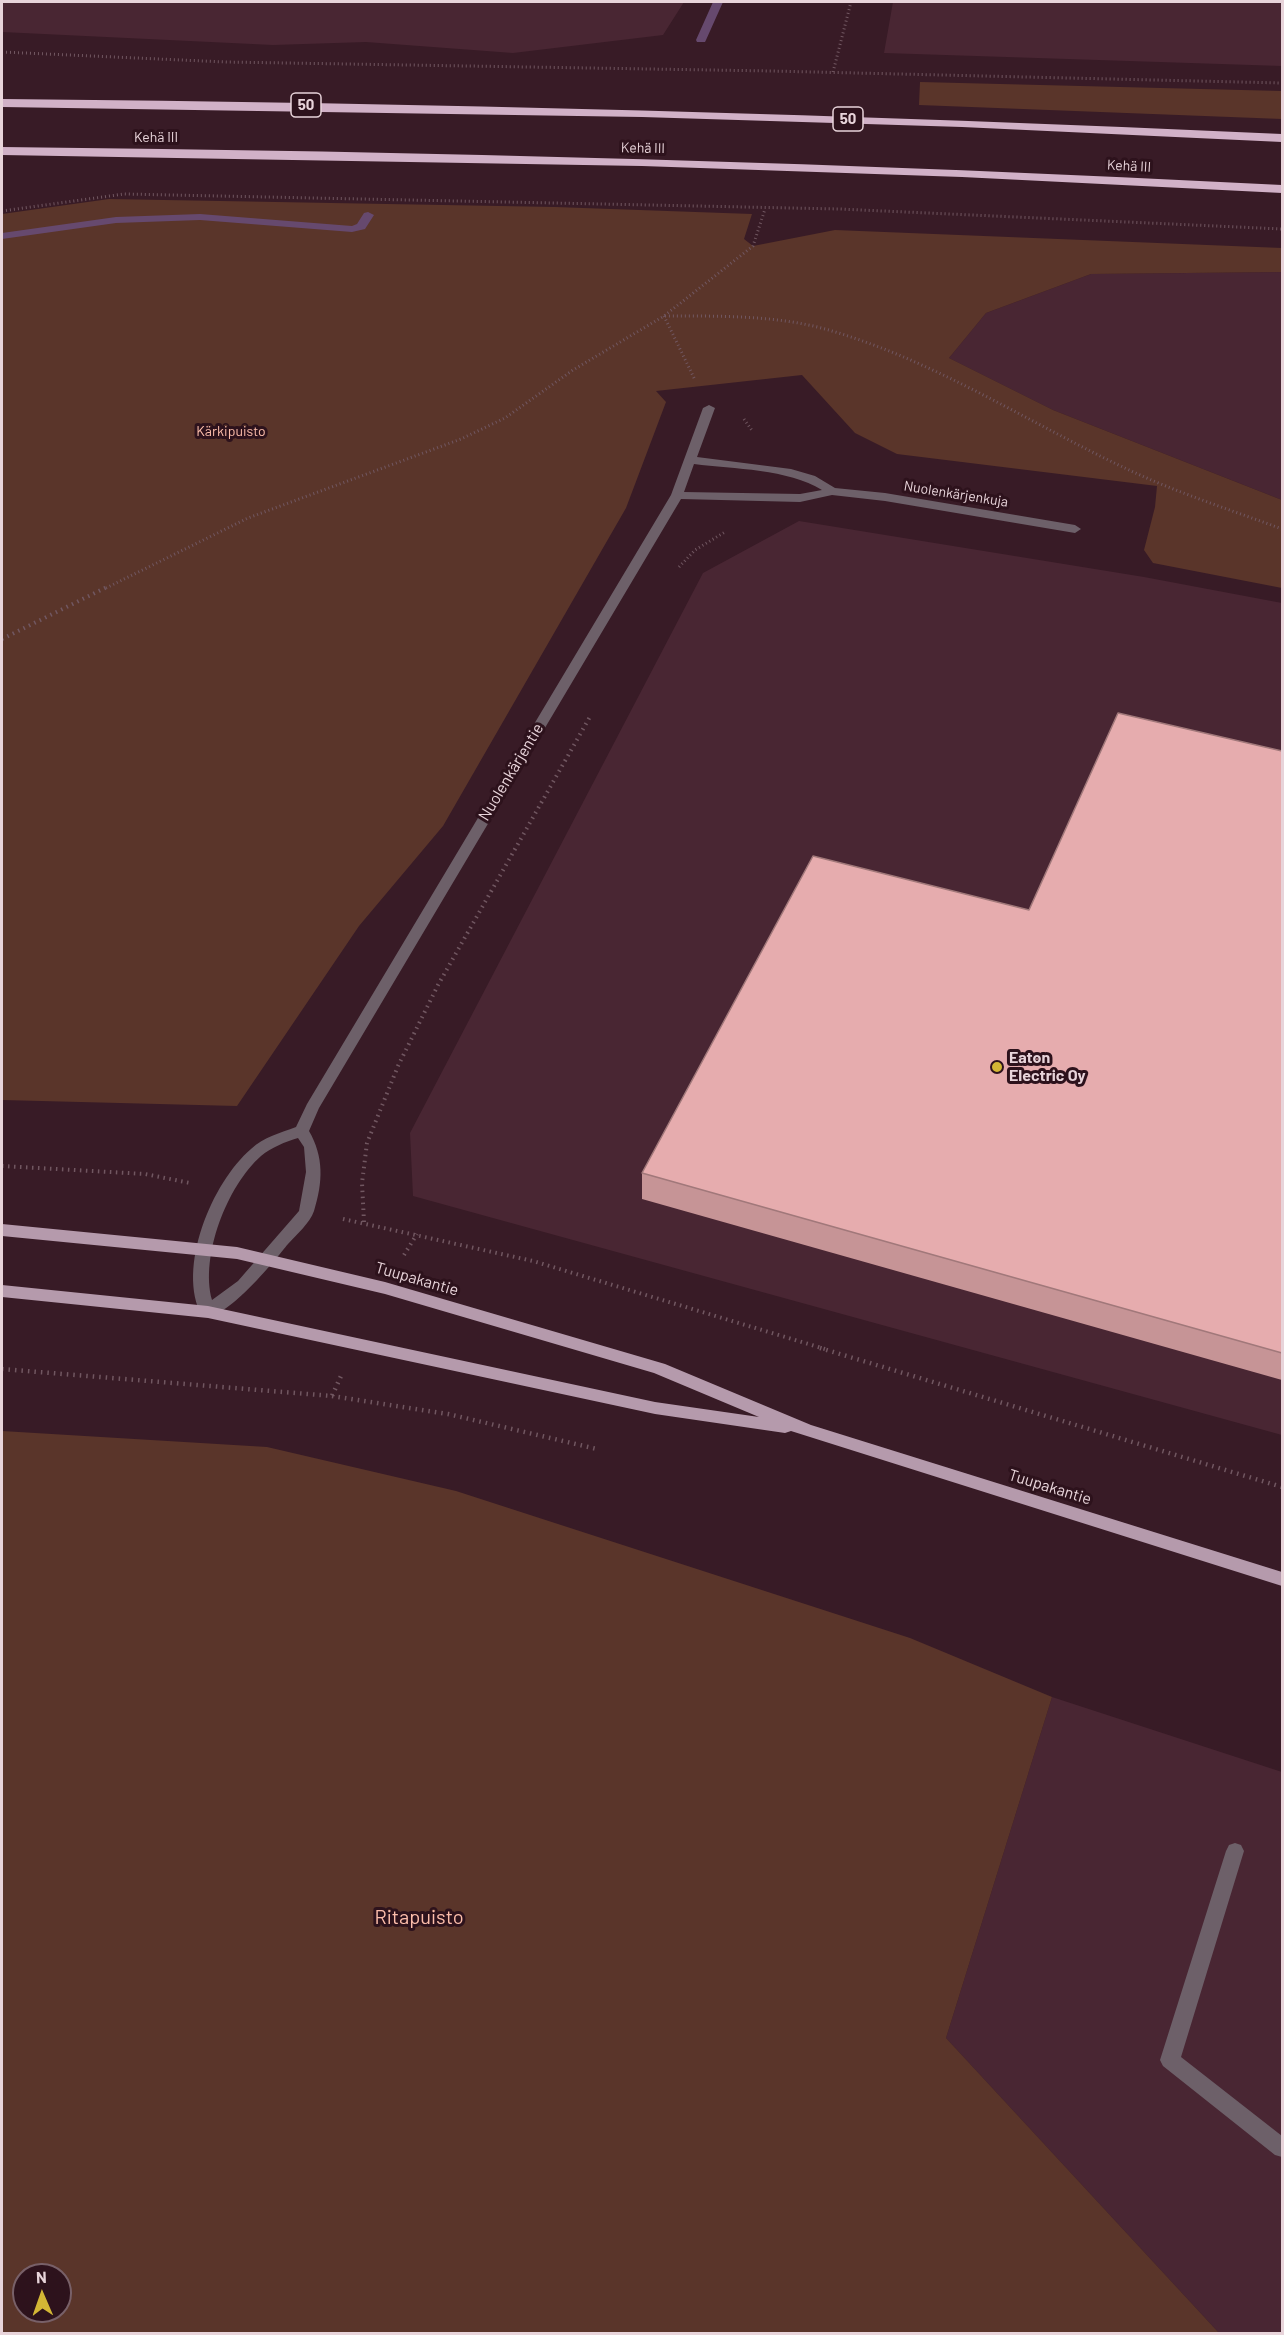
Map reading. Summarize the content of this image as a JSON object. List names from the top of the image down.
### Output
{
  "streets": {
    "highway": ["50", "Kehä III"],
    "main road": ["Tuupakantie"],
    "street": ["Nuolenkärjenkuja", "Nuolenkärjentie"]
  },
  "crossings": [
    ["Nuolenkärjenkuja", "Nuolenkärjentie"]
  ],
  "parks": ["Kärkipuisto", "Ritapuisto"],
  "places": ["Eaton Electric Oy"],
  "north": "top"
}
